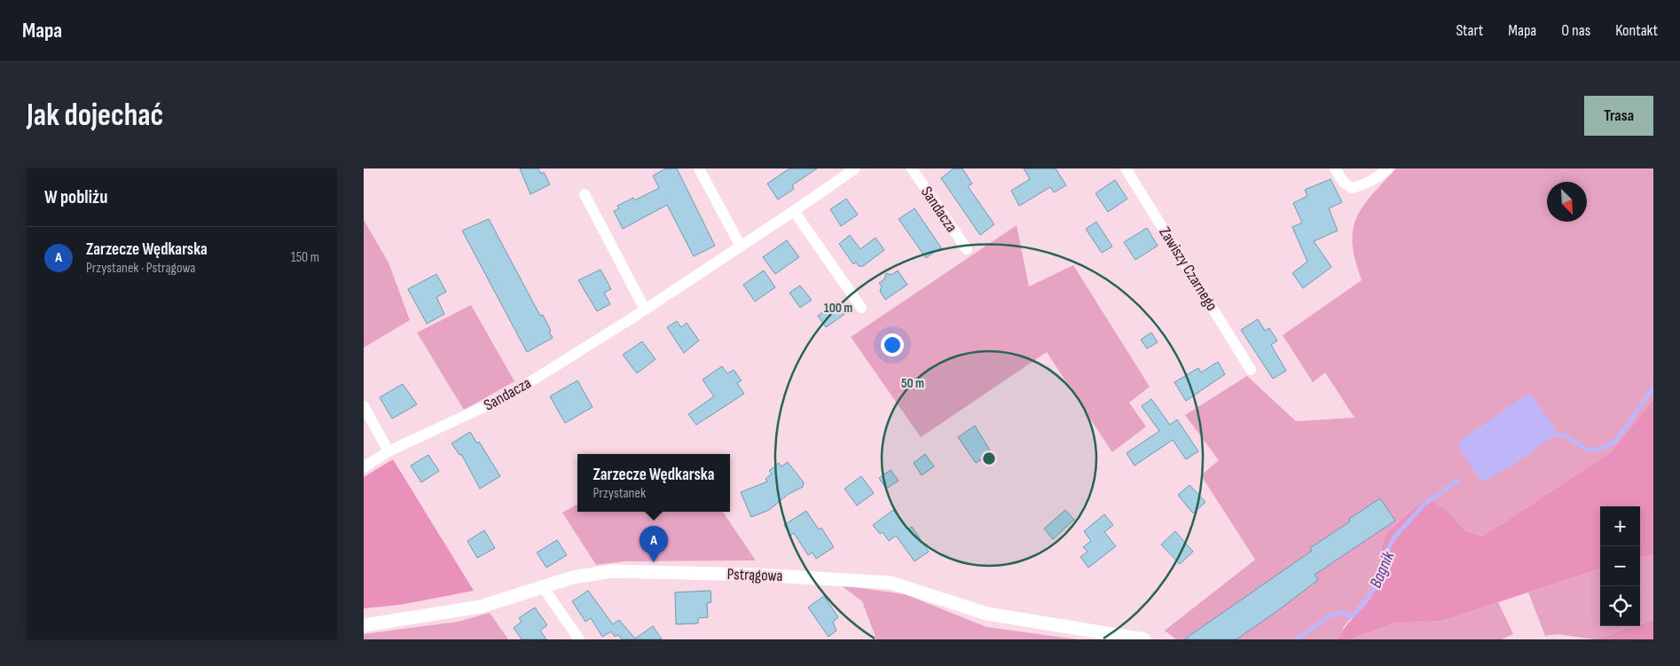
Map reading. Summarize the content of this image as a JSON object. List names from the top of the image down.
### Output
{
  "streets": {
    "street": ["Sandacza", "Zawiszy Czarnego", "Pstrągowa"]
  },
  "water": ["Bagnik"],
  "north": "bottom right",
  "page": {
    "header": "Mapa",
    "nav": [
      "Start",
      "Mapa",
      "O nas",
      "Kontakt"
    ],
    "buttons": "Trasa",
    "title": "Jak dojechać",
    "heading": "W pobliżu",
    "list": [
      {
        "mark": "A",
        "name": "Zarzecze Wędkarska",
        "note": "Przystanek · Pstrągowa",
        "value": "150 m"
      }
    ],
    "popup": ["Zarzecze Wędkarska", "Przystanek"],
    "map_buttons": ["+", "−"],
    "pins": "A"
  },
  "rings": ["100 m", "50 m"]
}
